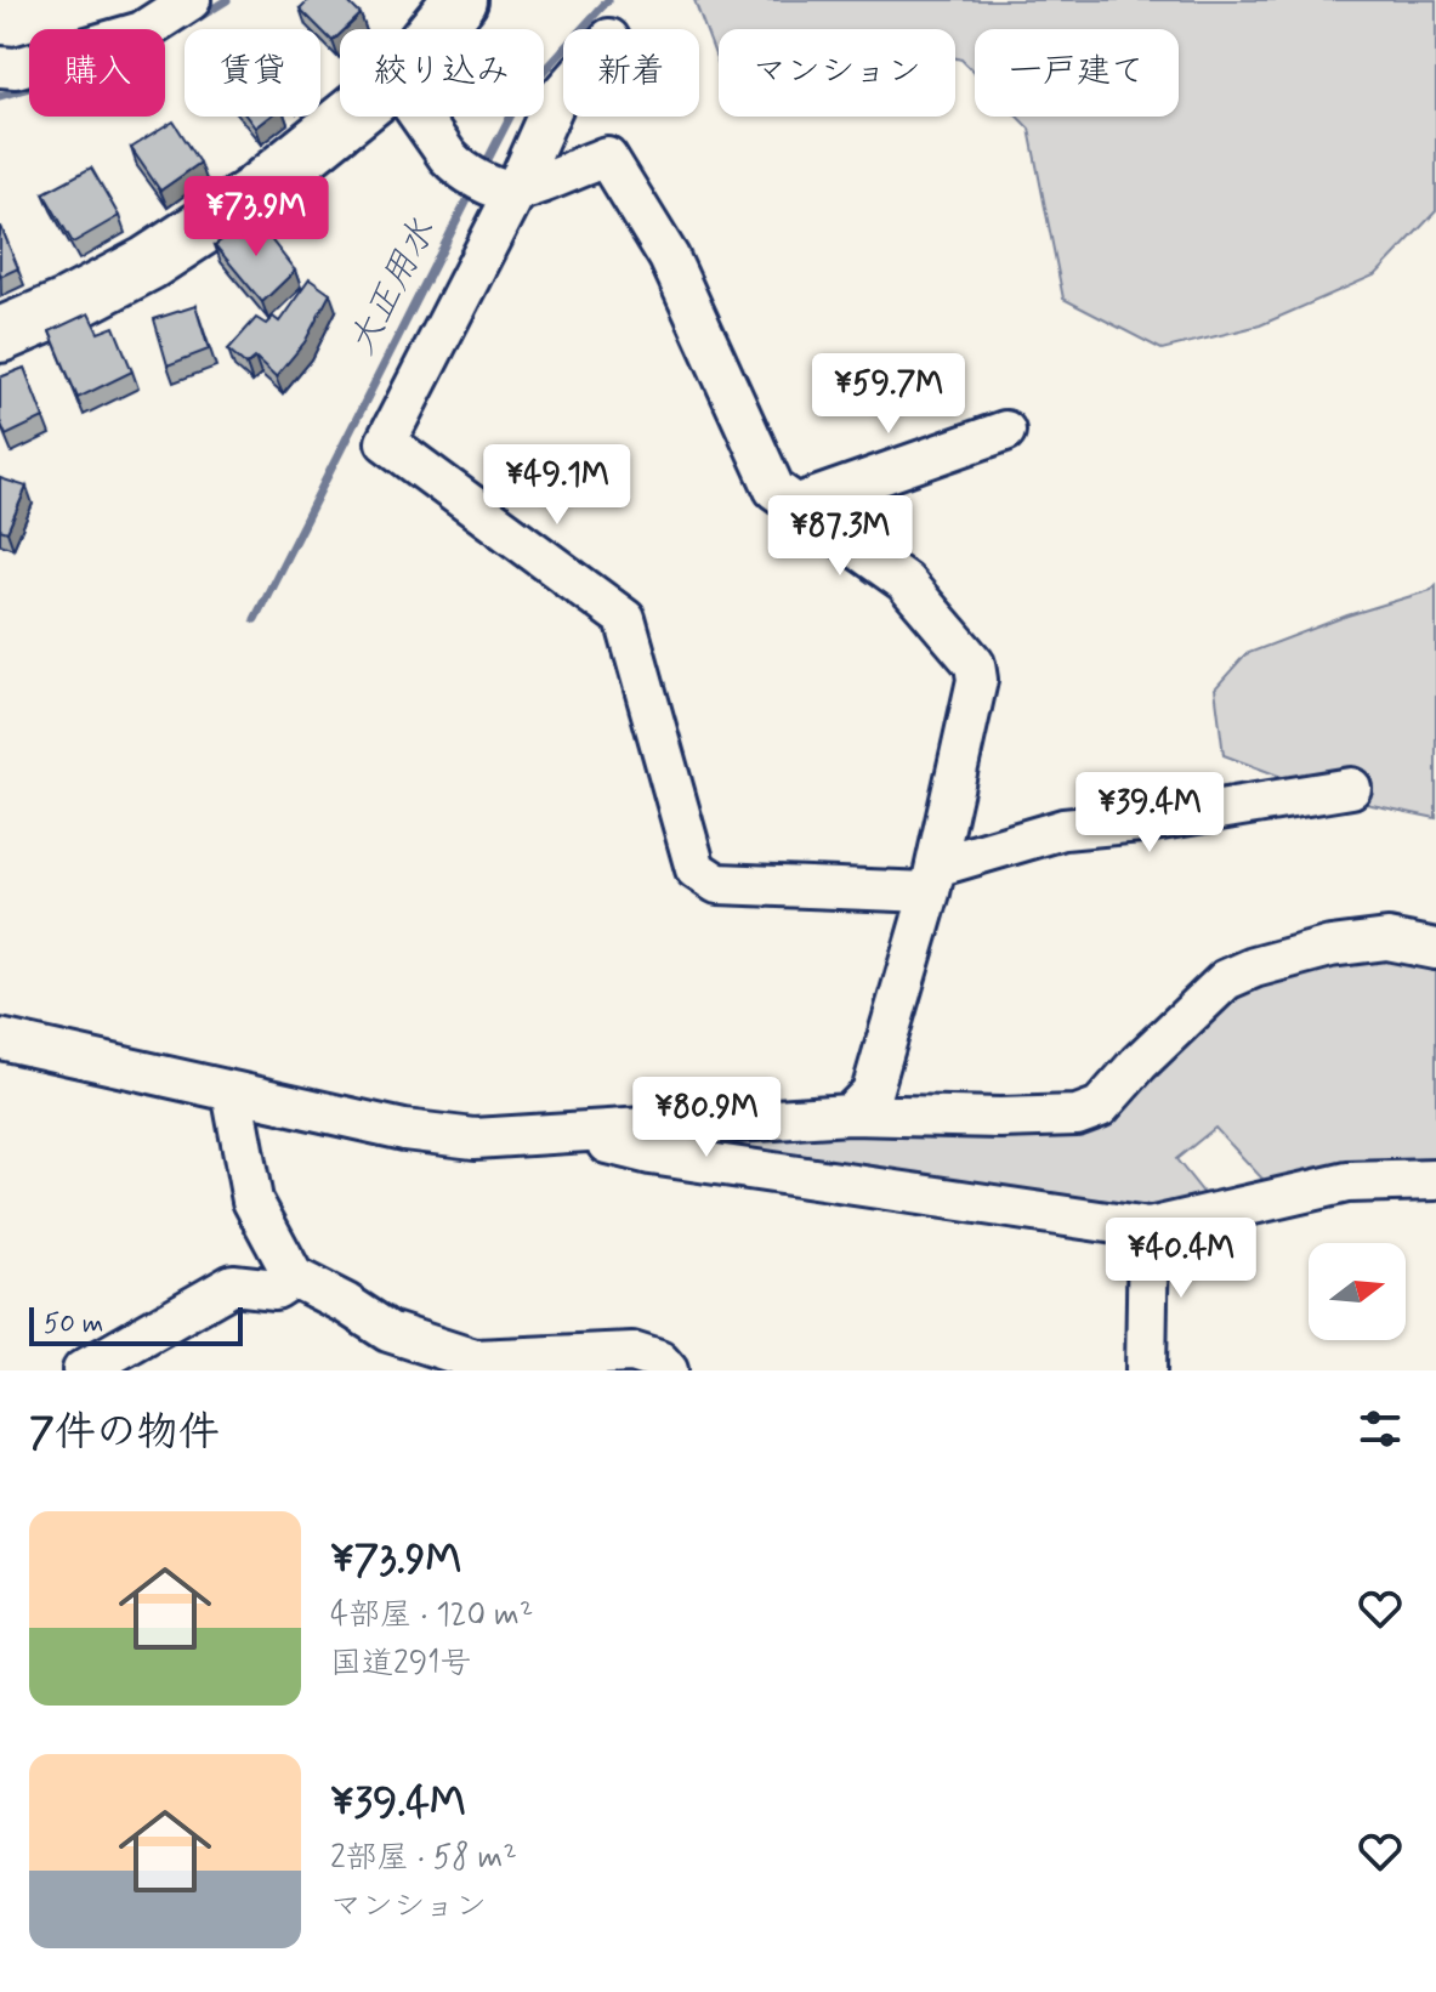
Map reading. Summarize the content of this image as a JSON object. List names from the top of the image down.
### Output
{
  "water": ["大正用水"],
  "scale_bar": "50 m",
  "north": "right",
  "page": {
    "chip": [
      "購入",
      "賃貸",
      "絞り込み",
      "新着",
      "マンション",
      "一戸建て"
    ],
    "price": [
      "¥73.9M",
      "¥59.7M",
      "¥49.1M",
      "¥87.3M",
      "¥39.4M",
      "¥80.9M",
      "¥40.4M"
    ],
    "scale": "50 m",
    "heading": "7件の物件",
    "list": [
      {
        "name": "¥73.9M",
        "note": "4部屋 · 120 m² · 国道291号"
      },
      {
        "name": "¥39.4M",
        "note": "2部屋 · 58 m² · マンション"
      }
    ]
  }
}
